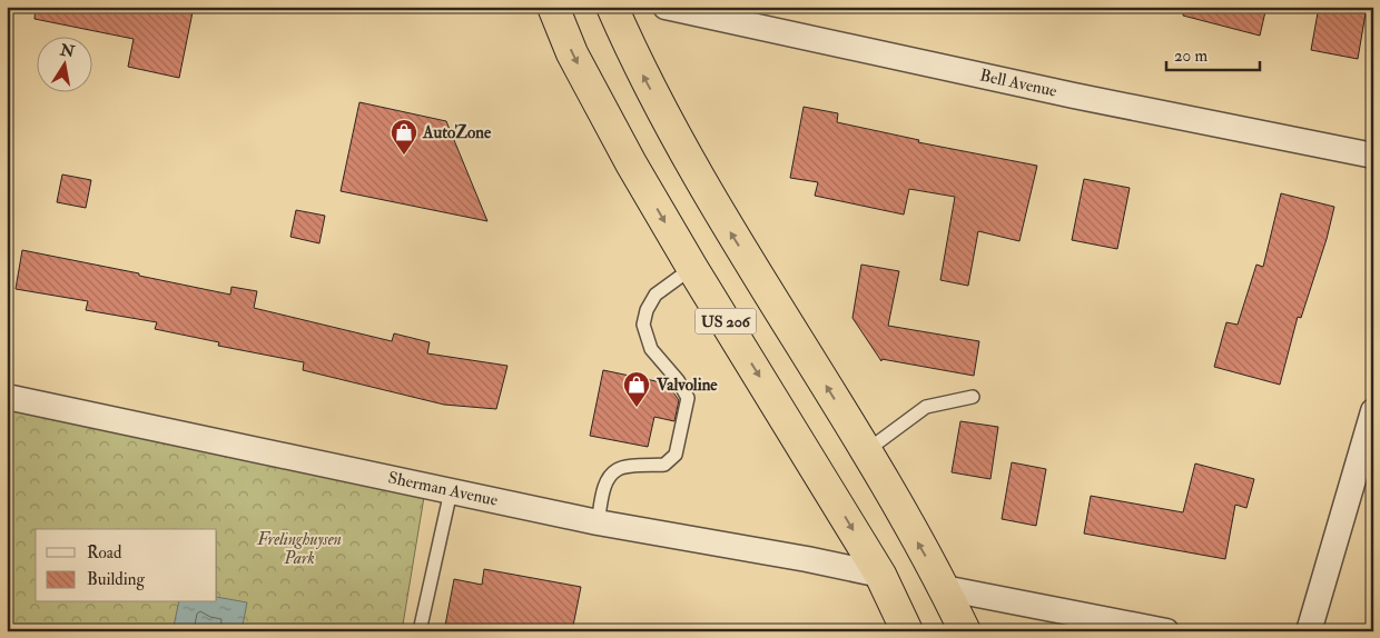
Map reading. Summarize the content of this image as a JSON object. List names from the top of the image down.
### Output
{
  "streets": {
    "highway": ["US 206"],
    "street": ["Bell Avenue", "Sherman Avenue"]
  },
  "crossings": [
    ["US 206", "Sherman Avenue"]
  ],
  "parks": ["Frelinghuysen Park"],
  "places": {
    "shop": ["AutoZone", "Valvoline"]
  },
  "legend": ["Road", "Building"],
  "scale_bar": "20 m",
  "north": "top"
}
